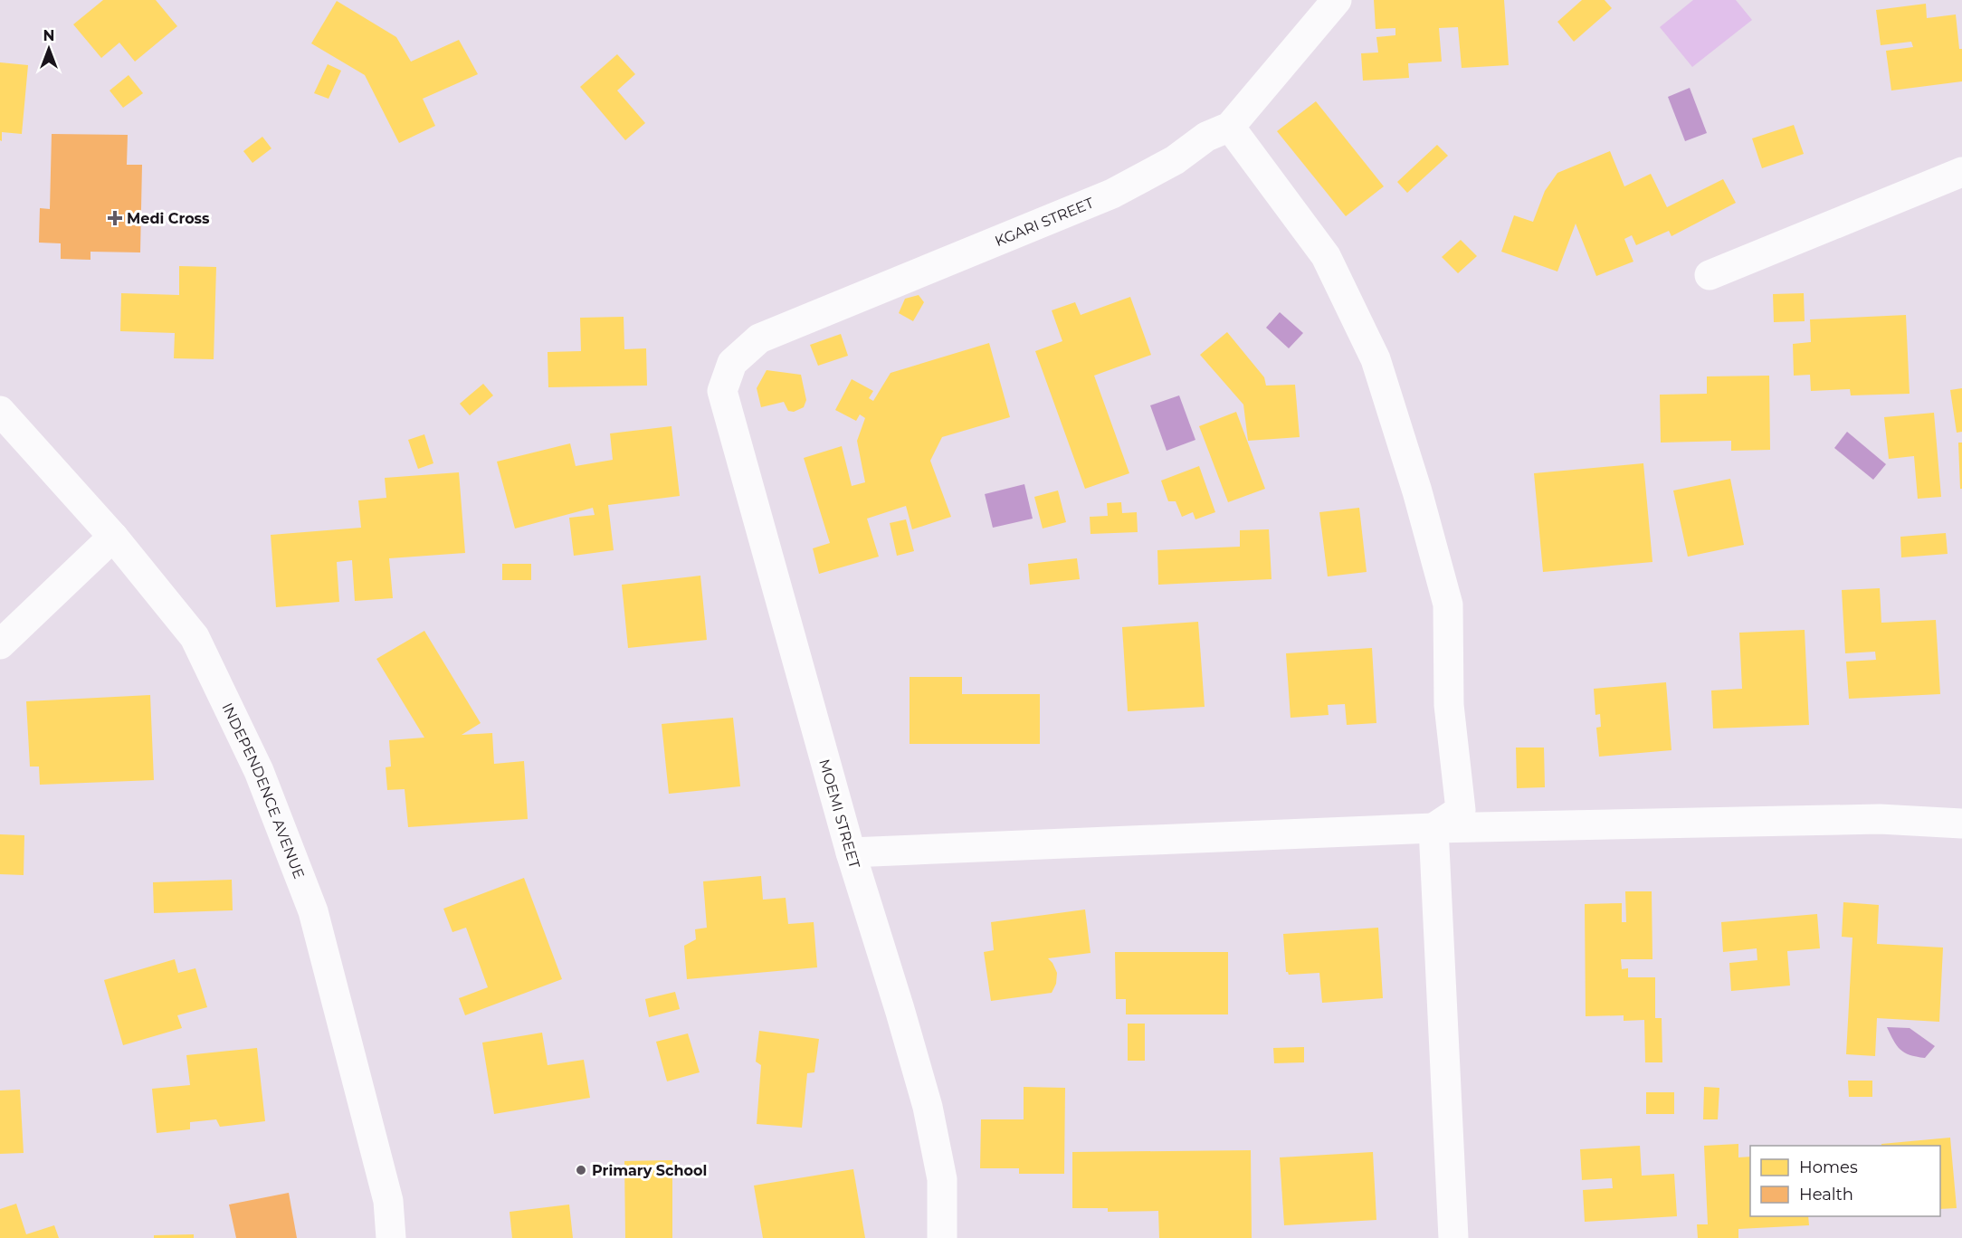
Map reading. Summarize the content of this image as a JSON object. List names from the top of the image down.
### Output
{
  "streets": {
    "street": ["KGARI STREET", "INDEPENDENCE AVENUE", "MOEMI STREET"]
  },
  "crossings": [
    ["KGARI STREET", "MOEMI STREET"]
  ],
  "places": {
    "health": ["Medi Cross"],
    "other": ["Primary School"]
  },
  "legend": ["Homes", "Health"],
  "north": "top"
}
